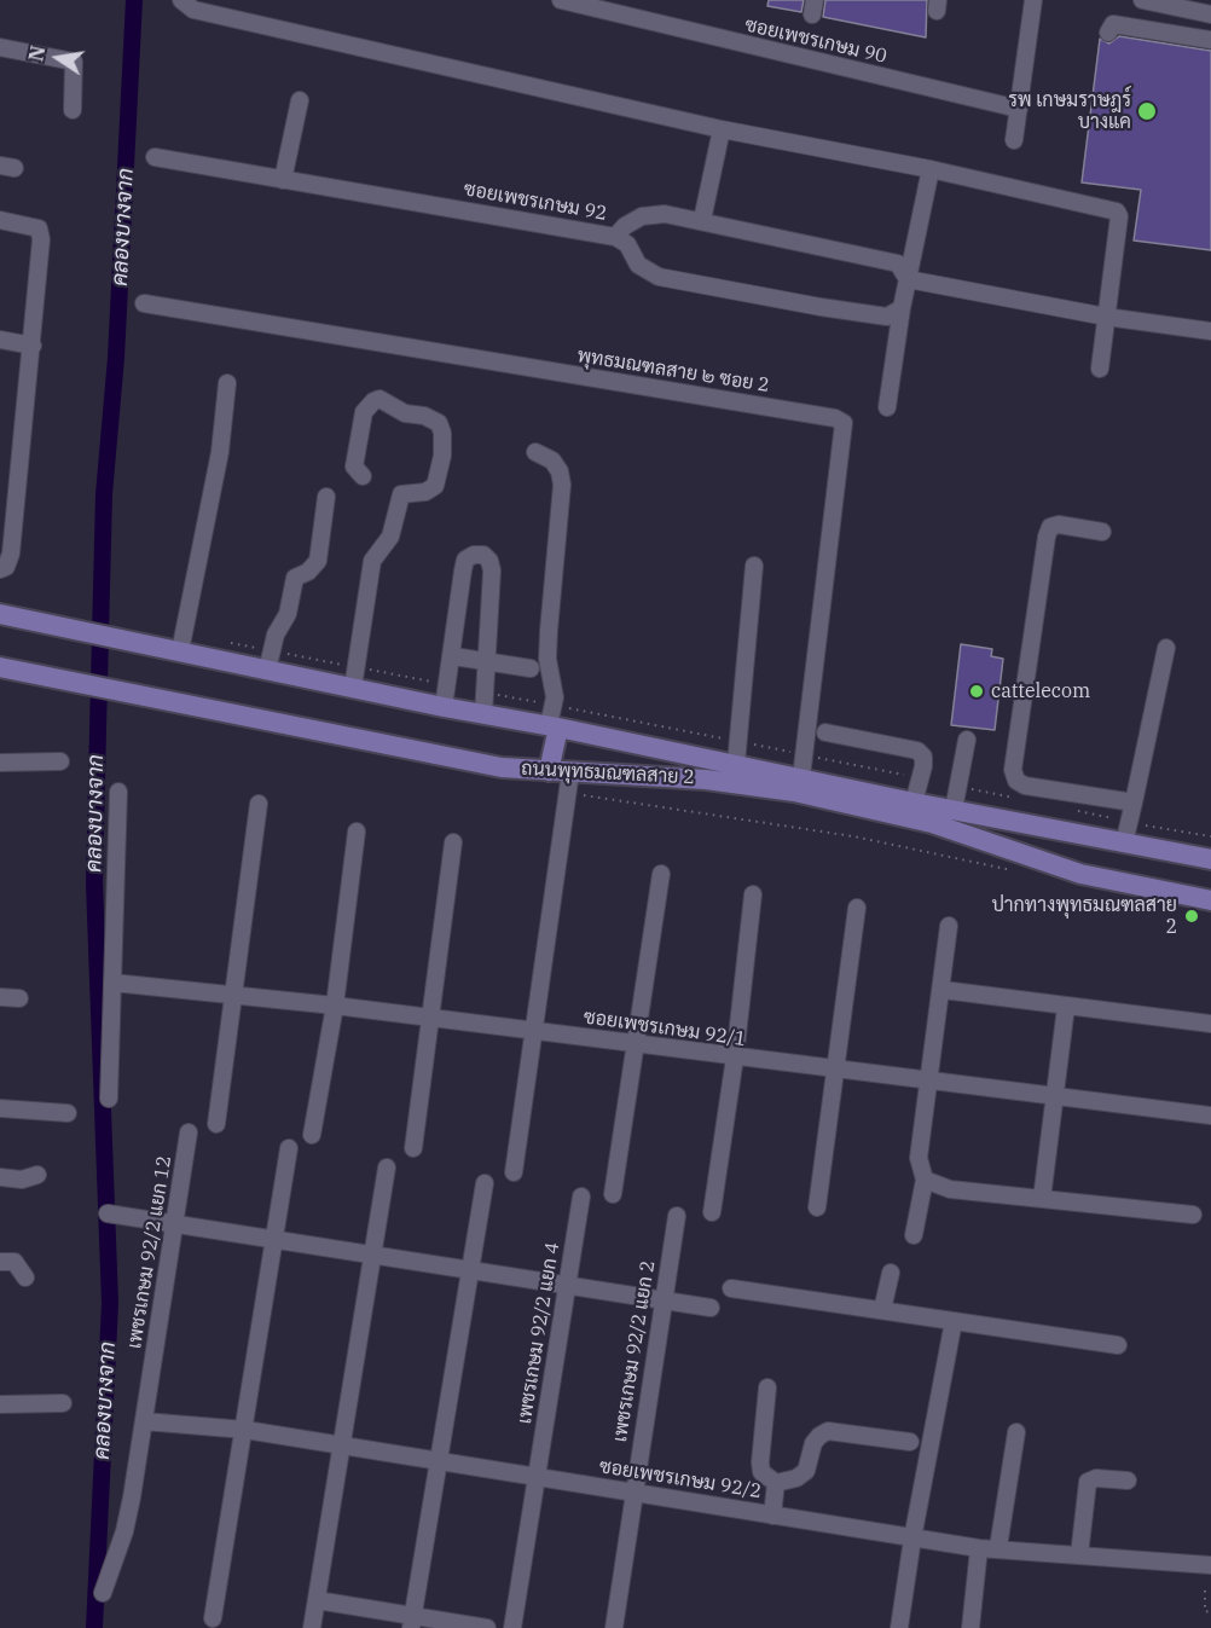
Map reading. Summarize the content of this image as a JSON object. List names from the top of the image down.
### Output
{
  "streets": {
    "main road": ["ถนนพุทธมณฑลสาย 2"],
    "street": [
      "ซอยเพชรเกษม 90",
      "ซอยเพชรเกษม 92",
      "พุทธมณฑลสาย ๒ ซอย 2",
      "ซอยเพชรเกษม 92/1",
      "เพชรเกษม 92/2 แยก 12",
      "เพชรเกษม 92/2 แยก 4",
      "เพชรเกษม 92/2 แยก 2",
      "ซอยเพชรเกษม 92/2"
    ]
  },
  "crossings": [
    ["พุทธมณฑลสาย ๒ ซอย 2", "ถนนพุทธมณฑลสาย 2"],
    ["เพชรเกษม 92/2 แยก 12", "ซอยเพชรเกษม 92/2"],
    ["เพชรเกษม 92/2 แยก 4", "ซอยเพชรเกษม 92/2"],
    ["เพชรเกษม 92/2 แยก 2", "ซอยเพชรเกษม 92/2"]
  ],
  "water": ["คลองบางจาก"],
  "places": ["รพ เกษมราษฎร์ บางแค", "cattelecom", "ปากทางพุทธมณฑลสาย 2"],
  "north": "left"
}
